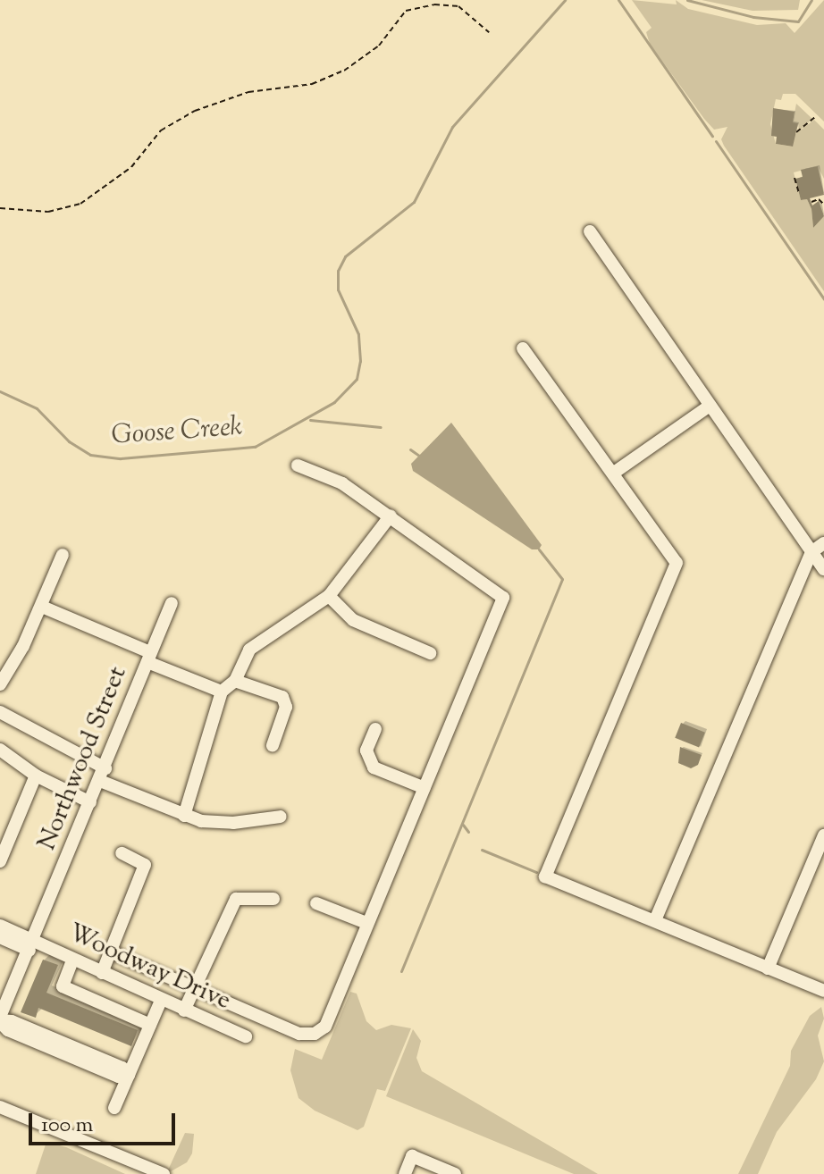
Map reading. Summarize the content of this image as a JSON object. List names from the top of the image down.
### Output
{
  "streets": {
    "street": ["Northwood Street", "Woodway Drive"]
  },
  "crossings": [
    ["Northwood Street", "Woodway Drive"]
  ],
  "water": ["Goose Creek"],
  "scale_bar": "100 m"
}
